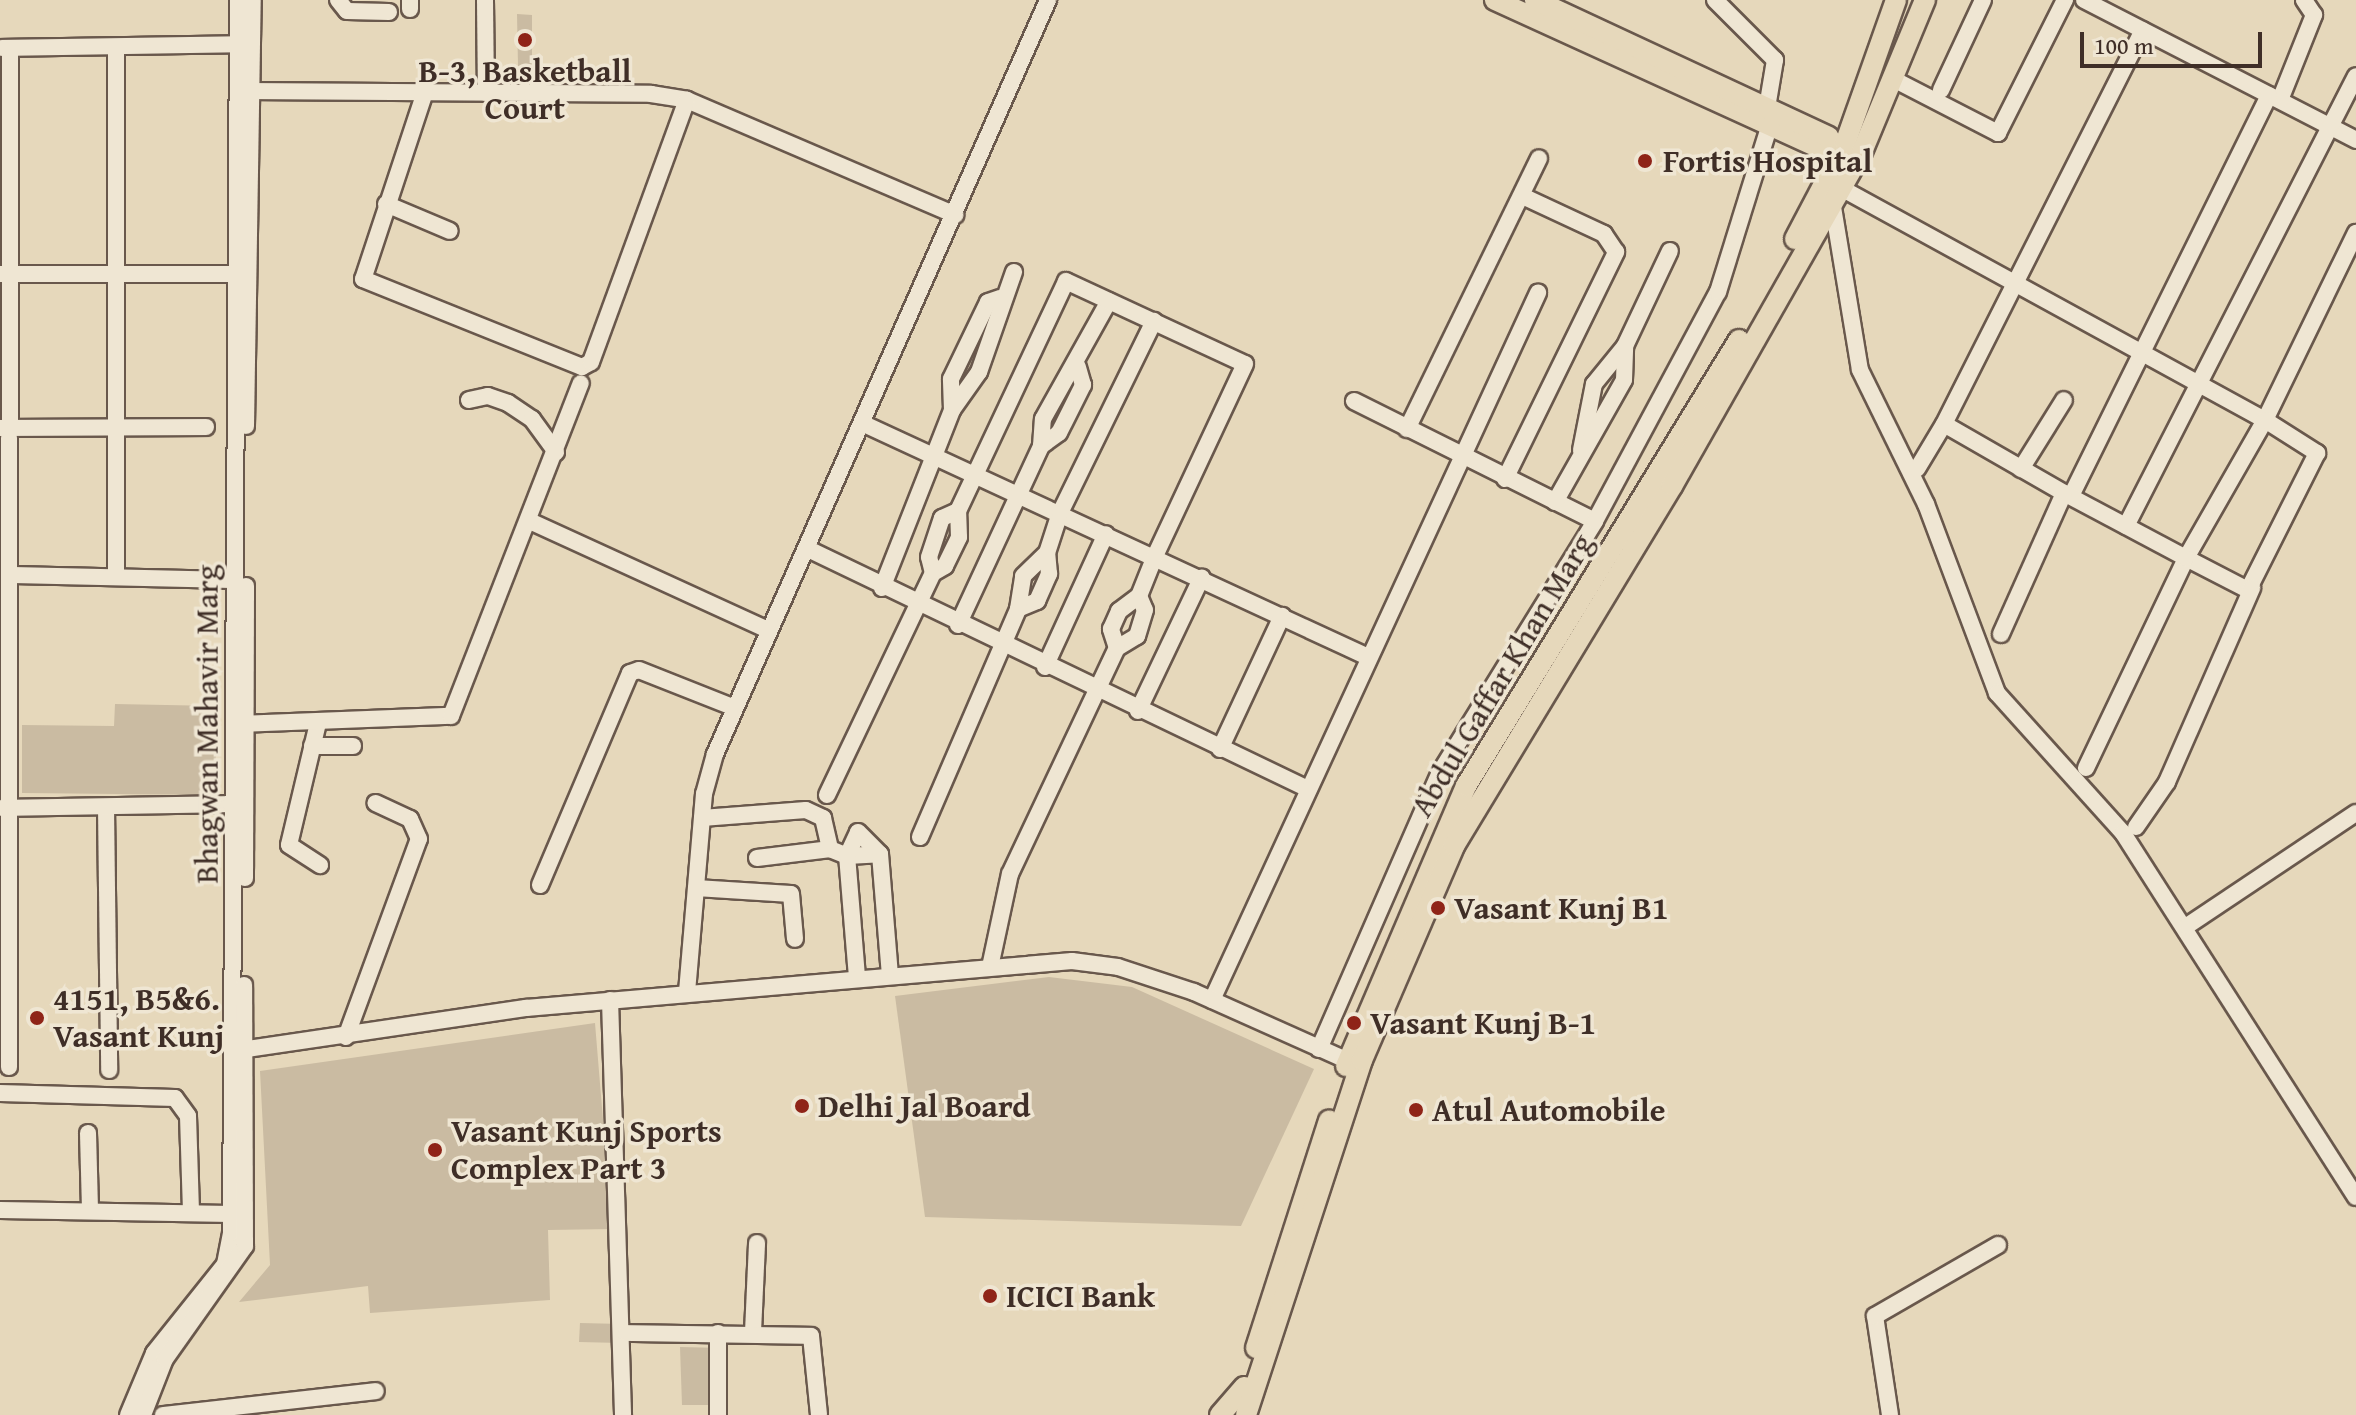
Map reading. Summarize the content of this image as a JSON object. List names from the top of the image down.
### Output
{
  "streets": {
    "main road": ["Abdul Gaffar Khan Marg"],
    "street": ["Bhagwan Mahavir Marg"]
  },
  "places": [
    "B-3, Basketball Court",
    "Fortis Hospital",
    "Vasant Kunj B1",
    "4151, B5&6. Vasant Kunj",
    "Vasant Kunj B-1",
    "Delhi Jal Board",
    "Atul Automobile",
    "Vasant Kunj Sports Complex Part 3",
    "ICICI Bank"
  ],
  "scale_bar": "100 m"
}
